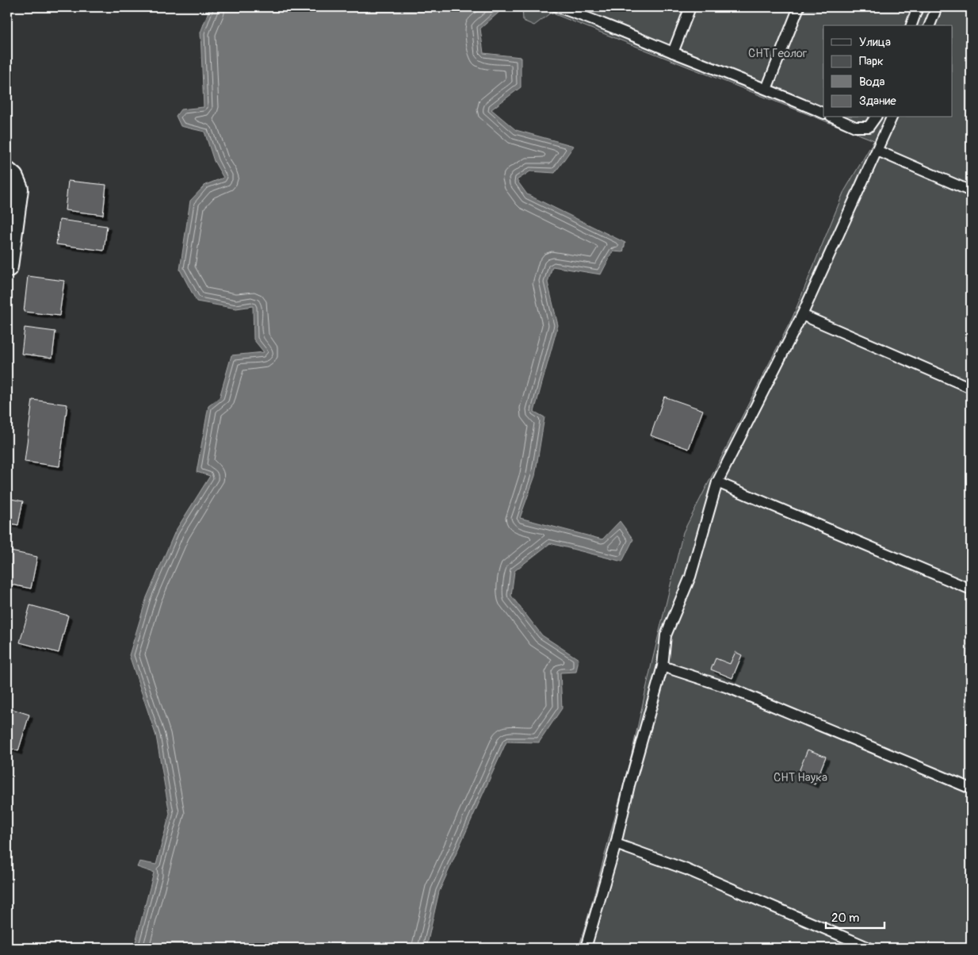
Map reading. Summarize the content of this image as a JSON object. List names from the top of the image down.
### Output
{
  "parks": ["СНТ Геолог", "СНТ Наука"],
  "legend": [
    "Улица",
    "Парк",
    "Вода",
    "Здание"
  ],
  "scale_bar": "20 m"
}
